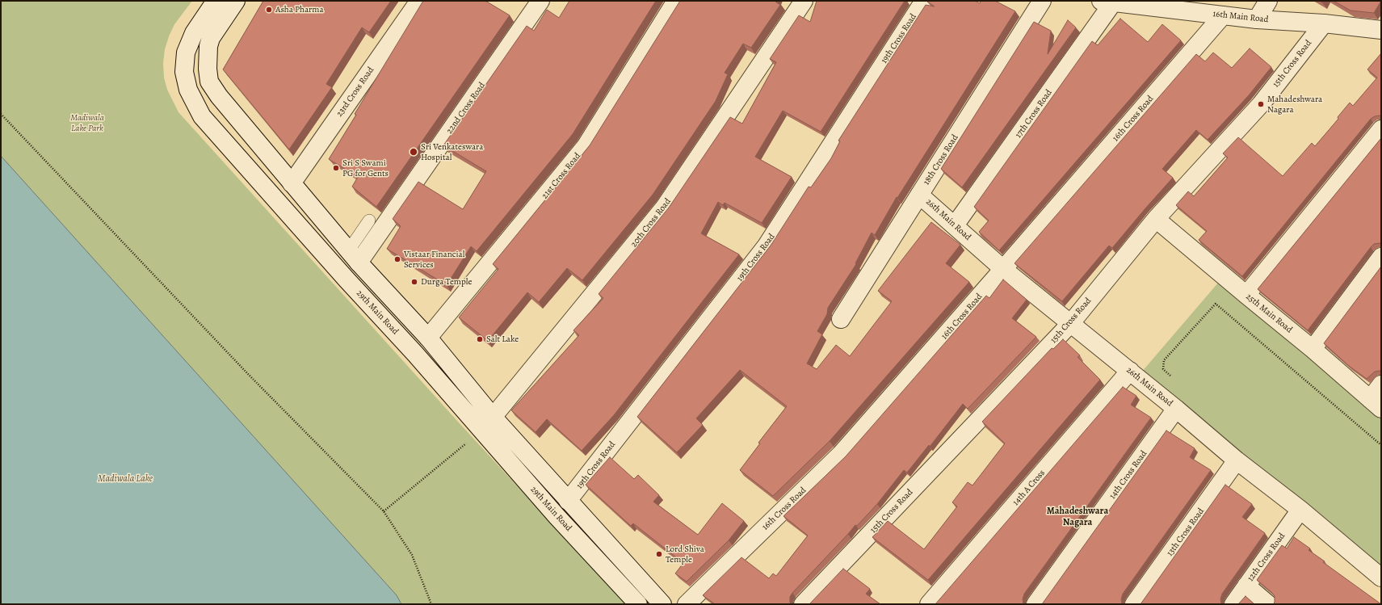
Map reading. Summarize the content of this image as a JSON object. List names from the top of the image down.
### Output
{
  "streets": {
    "street": [
      "16th Main Road",
      "19th Cross Road",
      "15th Cross Road",
      "23rd Cross Road",
      "22nd Cross Road",
      "17th Cross Road",
      "16th Cross Road",
      "18th Cross Road",
      "21st Cross Road",
      "26th Main Road",
      "20th Cross Road",
      "29th Main Road",
      "25th Main Road",
      "14th Cross Road",
      "14th A Cross",
      "13th Cross Road",
      "12th Cross Road"
    ]
  },
  "crossings": [
    ["16th Main Road", "15th Cross Road"],
    ["16th Main Road", "17th Cross Road"],
    ["16th Main Road", "16th Cross Road"],
    ["19th Cross Road", "29th Main Road"],
    ["15th Cross Road", "26th Main Road"],
    ["15th Cross Road", "25th Main Road"],
    ["23rd Cross Road", "29th Main Road"],
    ["22nd Cross Road", "29th Main Road"],
    ["17th Cross Road", "26th Main Road"],
    ["16th Cross Road", "26th Main Road"],
    ["18th Cross Road", "26th Main Road"],
    ["21st Cross Road", "29th Main Road"],
    ["26th Main Road", "14th Cross Road"],
    ["26th Main Road", "14th A Cross"],
    ["26th Main Road", "13th Cross Road"],
    ["26th Main Road", "12th Cross Road"],
    ["20th Cross Road", "29th Main Road"]
  ],
  "districts": ["Mahadeshwara Nagara"],
  "water": ["Madiwala Lake"],
  "parks": ["Madiwala Lake Park"],
  "places": [
    "Asha Pharma",
    "Mahadeshwara Nagara",
    "Sri Venkateswara Hospital",
    "Sri S Swami PG for Gents",
    "Vistaar Financial Services",
    "Durga Temple",
    "Salt Lake",
    "Lord Shiva Temple"
  ]
}
